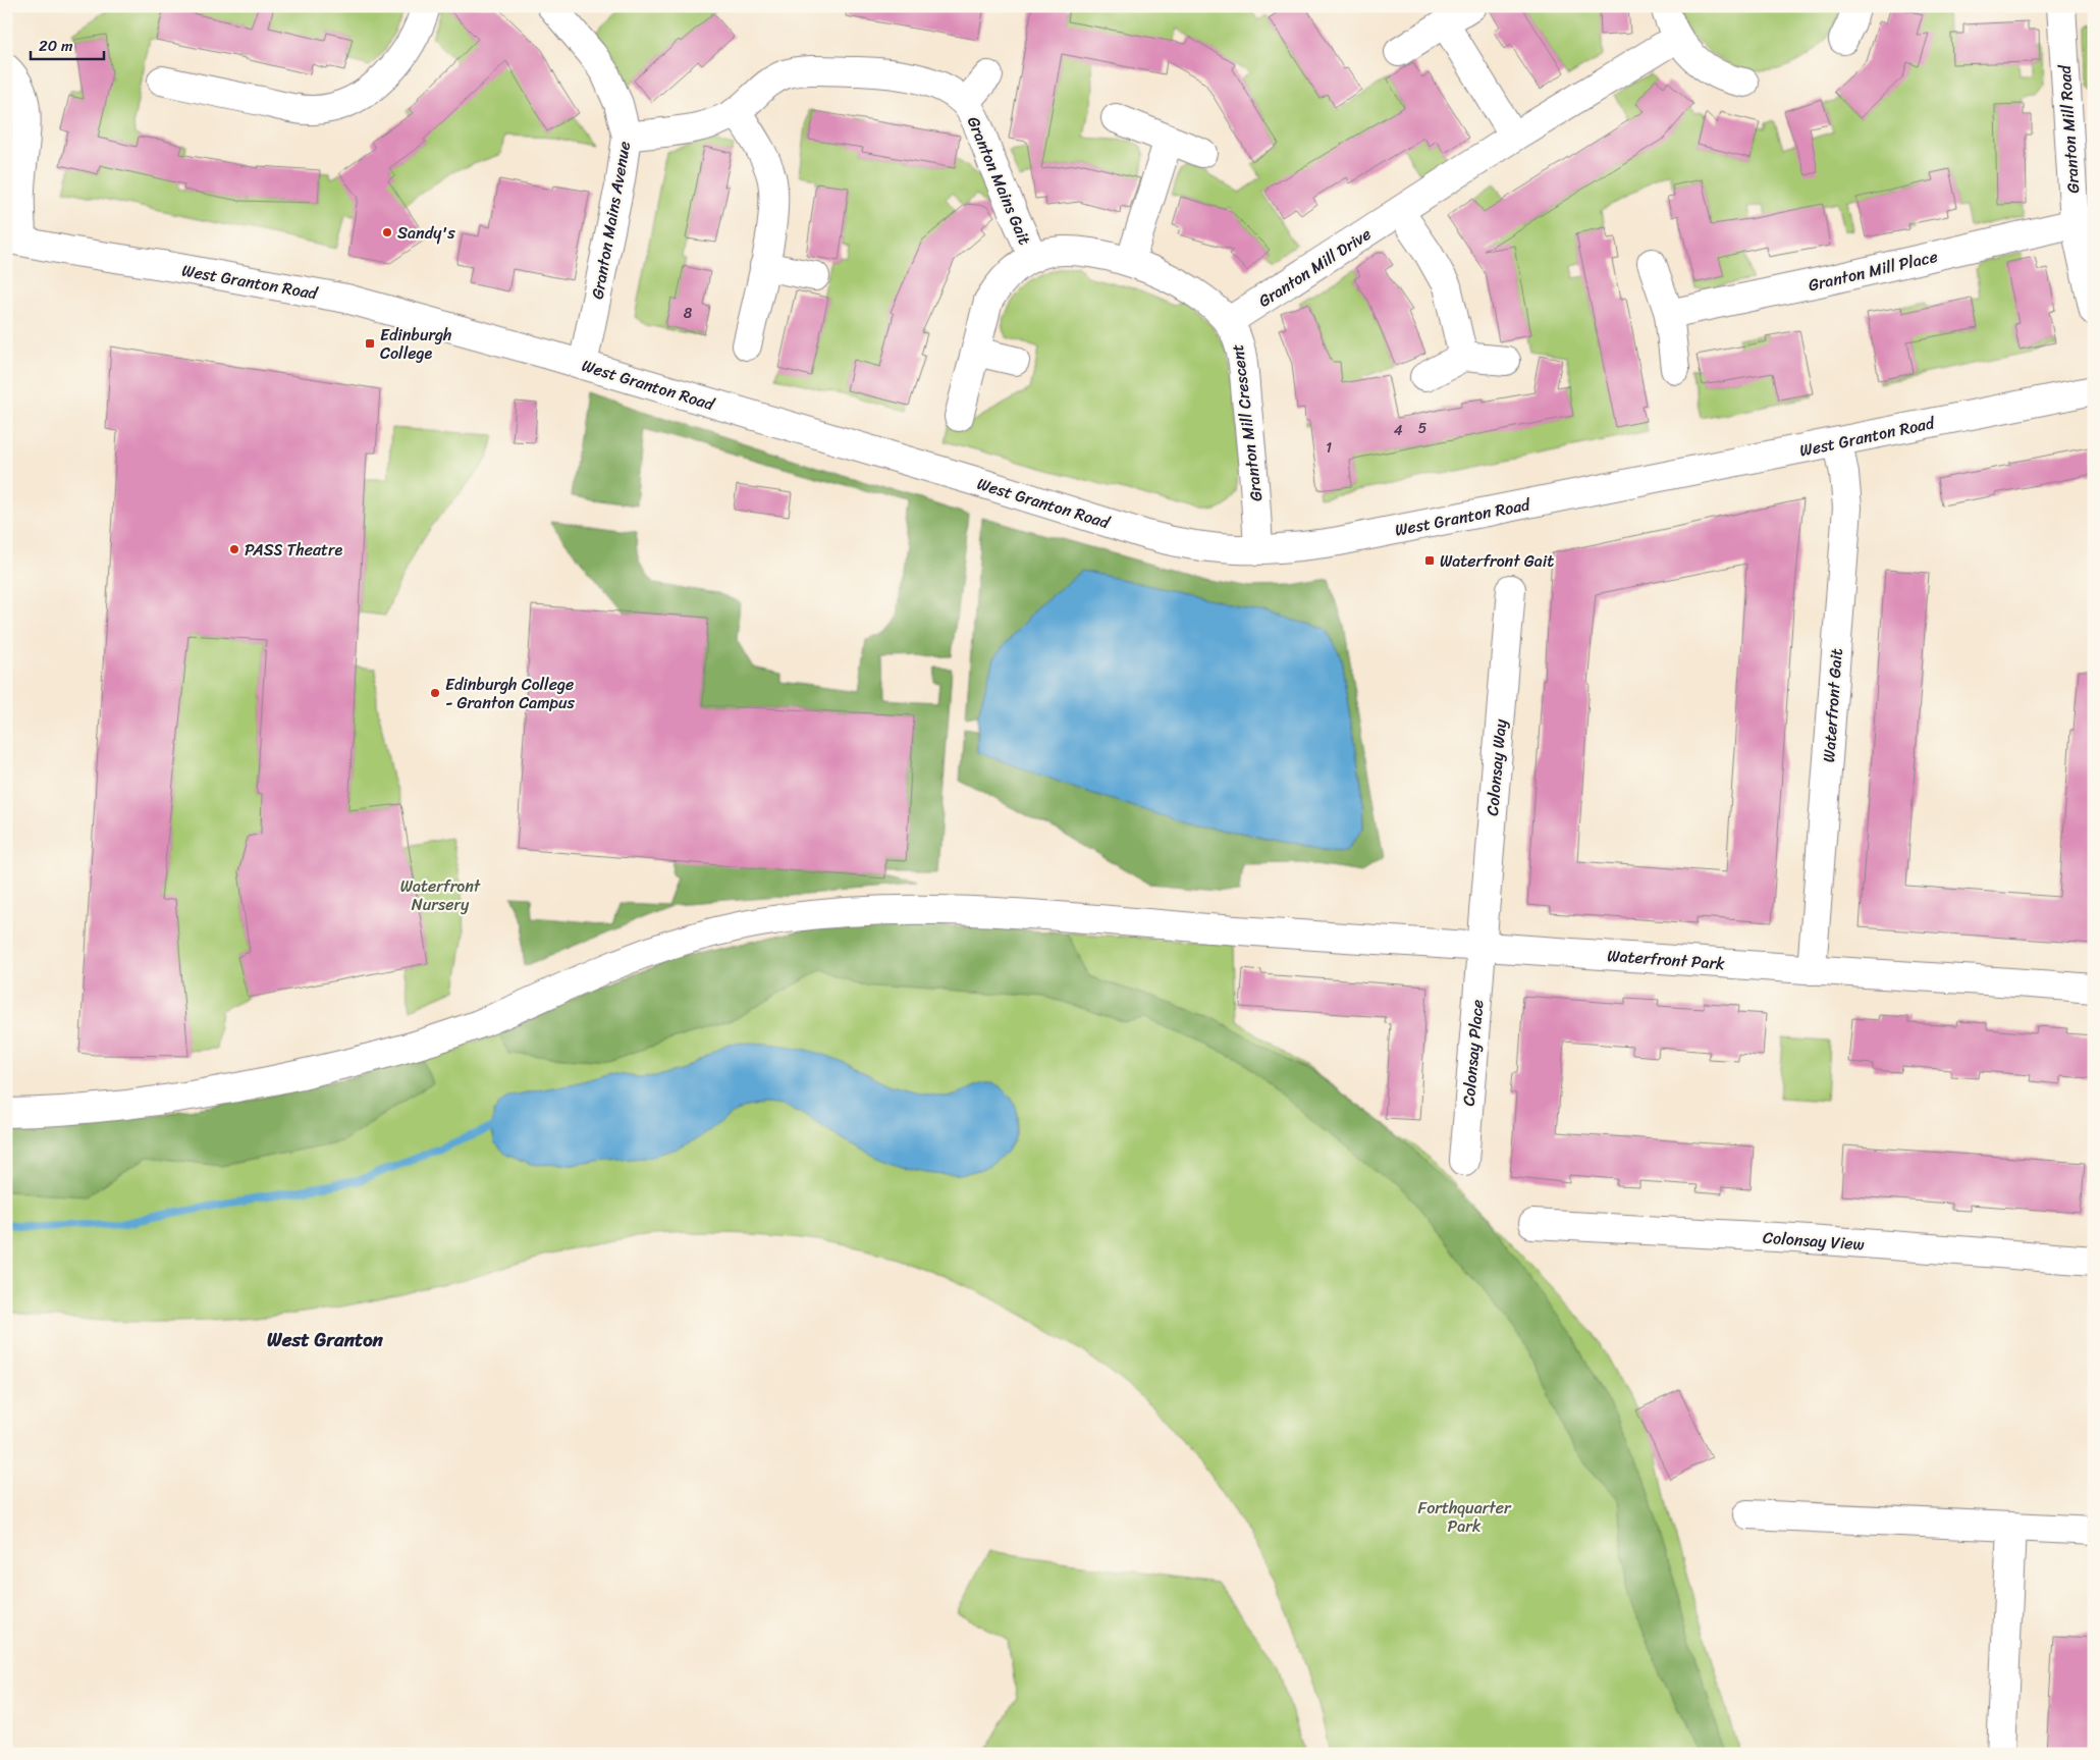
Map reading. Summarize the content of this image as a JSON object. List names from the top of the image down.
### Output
{
  "streets": {
    "street": [
      "Granton Mill Road",
      "Granton Mains Gait",
      "Granton Mains Avenue",
      "Granton Mill Drive",
      "Granton Mill Place",
      "West Granton Road",
      "Granton Mill Crescent",
      "Waterfront Gait",
      "Colonsay Way",
      "Waterfront Park",
      "Colonsay Place",
      "Colonsay View"
    ]
  },
  "crossings": [
    ["Granton Mill Road", "Granton Mill Place"],
    ["Granton Mains Gait", "Granton Mains Avenue"],
    ["Granton Mains Gait", "Granton Mill Crescent"],
    ["Granton Mains Avenue", "West Granton Road"],
    ["Granton Mill Drive", "Granton Mill Crescent"],
    ["West Granton Road", "Granton Mill Crescent"],
    ["West Granton Road", "Waterfront Gait"],
    ["Waterfront Gait", "Waterfront Park"],
    ["Colonsay Way", "Waterfront Park"],
    ["Colonsay Way", "Colonsay Place"],
    ["Waterfront Park", "Colonsay Place"]
  ],
  "districts": ["West Granton"],
  "parks": ["Waterfront Nursery", "Forthquarter Park"],
  "places": {
    "other": ["Sandy's", "PASS Theatre", "Edinburgh College - Granton Campus"],
    "transit": ["Edinburgh College", "Waterfront Gait"]
  },
  "house_numbers": [
    "8",
    "5",
    "4",
    "1"
  ],
  "scale_bar": "20 m"
}
